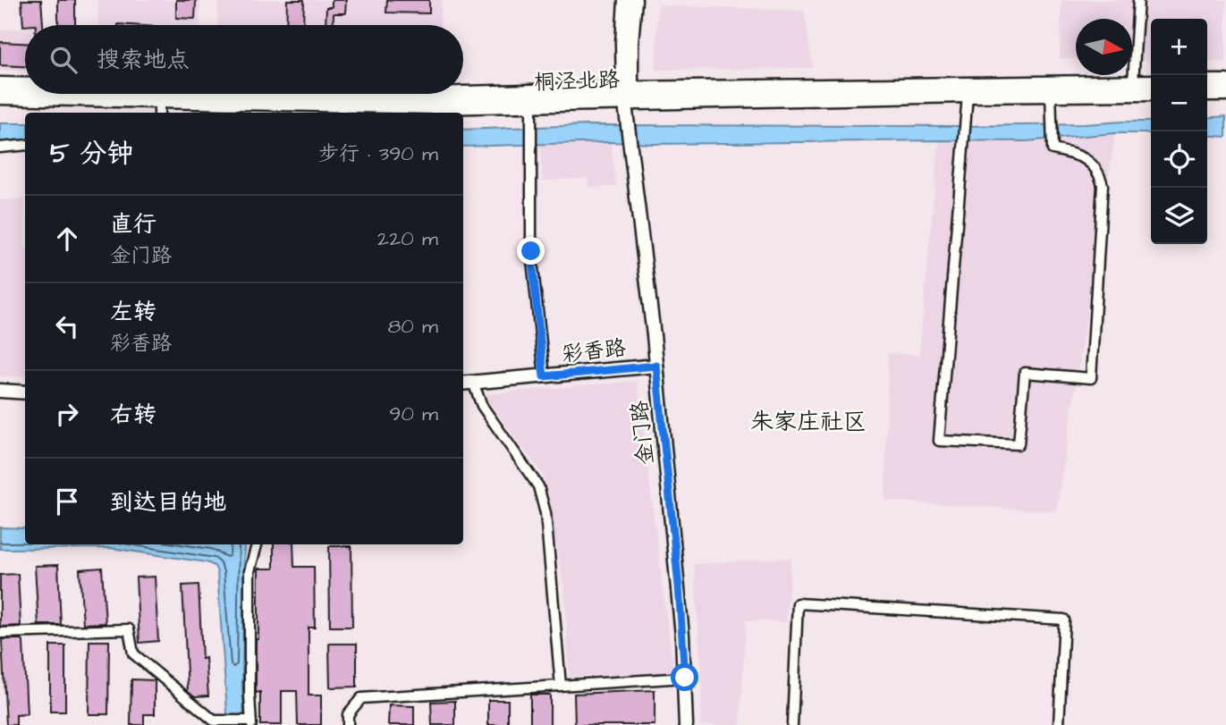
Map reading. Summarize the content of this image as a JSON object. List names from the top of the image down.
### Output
{
  "streets": {
    "main road": ["桐泾北路", "彩香路", "金门路"]
  },
  "crossings": [
    ["桐泾北路", "金门路"],
    ["彩香路", "金门路"]
  ],
  "districts": ["朱家庄社区"],
  "north": "right",
  "page": {
    "map_buttons": ["+", "−"],
    "search": "搜索地点",
    "heading": ["5 分钟", "步行 · 390 m"],
    "list": [
      ["直行", "金门路", "220 m"],
      ["左转", "彩香路", "80 m"],
      ["右转", "90 m"],
      "到达目的地"
    ]
  }
}
